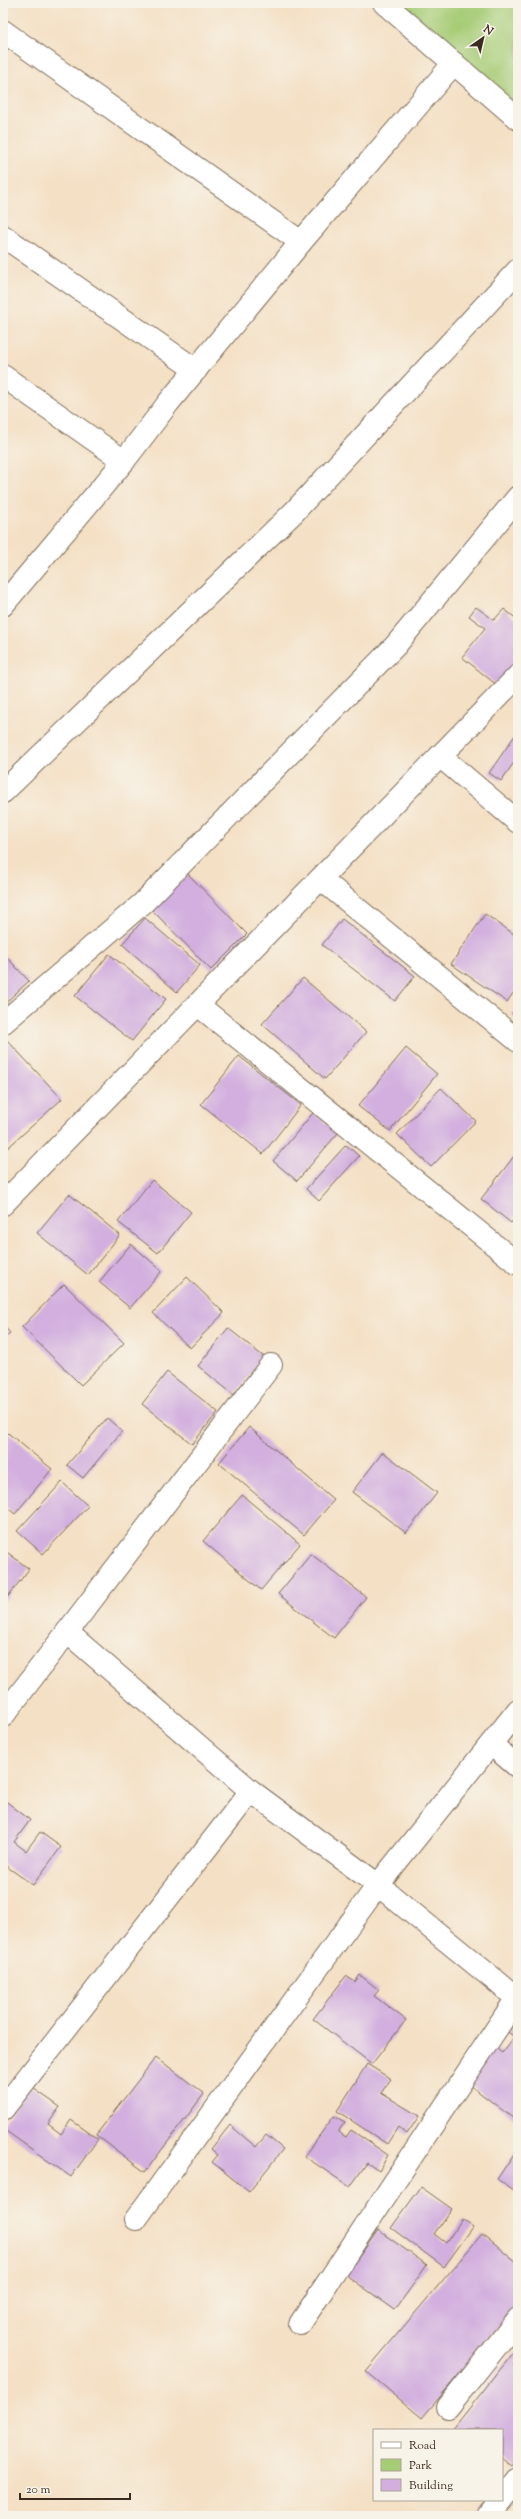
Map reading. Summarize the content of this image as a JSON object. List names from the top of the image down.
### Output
{
  "legend": ["Road", "Park", "Building"],
  "scale_bar": "20 m",
  "north": "top right"
}
